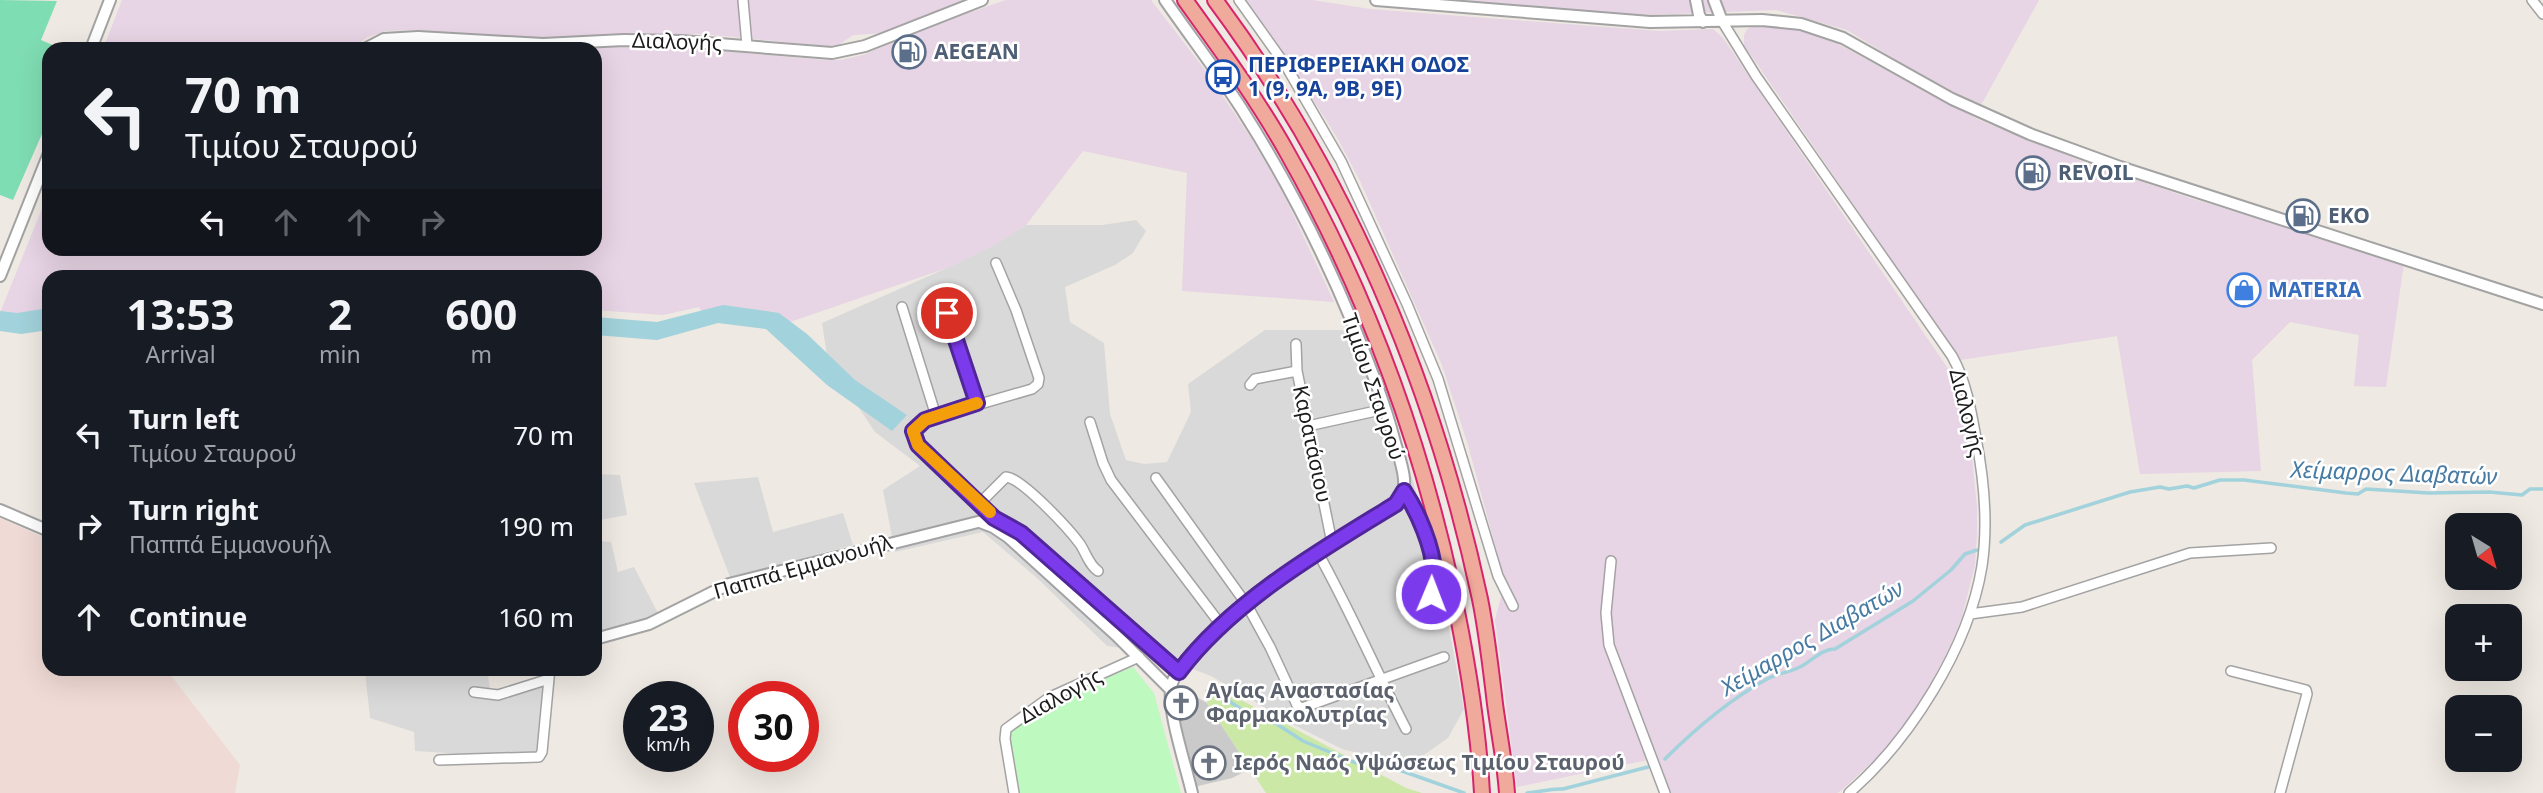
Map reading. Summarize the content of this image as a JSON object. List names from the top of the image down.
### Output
{
  "streets": {
    "street": [
      "Διαλογής",
      "Τιμίου Σταυρού",
      "Καρατάσιου",
      "Παππά Εμμανουήλ"
    ]
  },
  "water": ["Χείμαρρος Διαβατών"],
  "places": {
    "fuel station": ["AEGEAN", "REVOIL", "EKO"],
    "bus stop": ["ΠΕΡΙΦΕΡΕΙΑΚΗ ΟΔΟΣ 1 (9, 9Α, 9Β, 9Ε)"],
    "shop": ["MATERIA"],
    "church": ["Αγίας Αναστασίας Φαρμακολυτρίας", "Ιερός Ναός Υψώσεως Τιμίου Σταυρού"]
  },
  "north": "bottom right",
  "page": {
    "turn": ["70 m", "Τιμίου Σταυρού"],
    "eta": [
      "13:53",
      "Arrival",
      "2",
      "min",
      "600",
      "m"
    ],
    "list": [
      {
        "name": "Turn left",
        "note": "Τιμίου Σταυρού",
        "value": "70 m"
      },
      {
        "name": "Turn right",
        "note": "Παππά Εμμανουήλ",
        "value": "190 m"
      },
      {
        "name": "Continue",
        "value": "160 m"
      }
    ],
    "map_buttons": ["+", "−"],
    "speed": "23 km/h",
    "limit": "30"
  }
}
